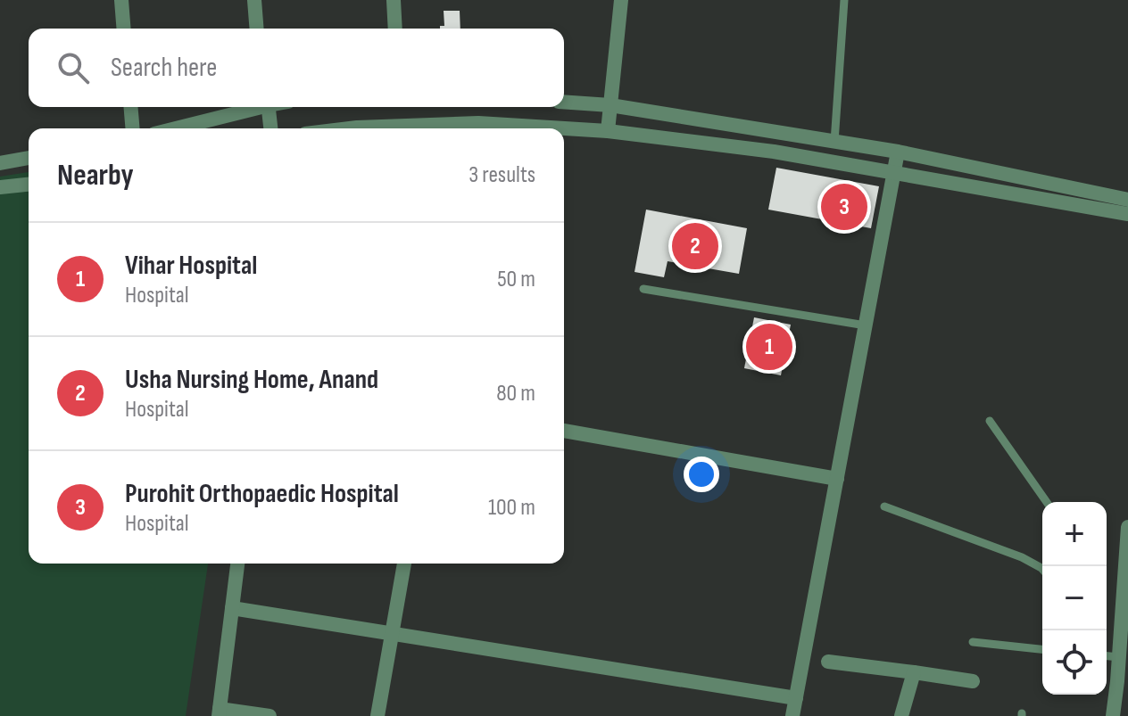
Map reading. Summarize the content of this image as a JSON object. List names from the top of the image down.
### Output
{
  "page": {
    "search": "Search here",
    "heading": ["Nearby", "3 results"],
    "pins": ["3", "2", "1"],
    "list": [
      {
        "mark": "1",
        "name": "Vihar Hospital",
        "note": "Hospital",
        "value": "50 m"
      },
      {
        "mark": "2",
        "name": "Usha Nursing Home, Anand",
        "note": "Hospital",
        "value": "80 m"
      },
      {
        "mark": "3",
        "name": "Purohit Orthopaedic Hospital",
        "note": "Hospital",
        "value": "100 m"
      }
    ],
    "map_buttons": ["+", "−"]
  }
}
